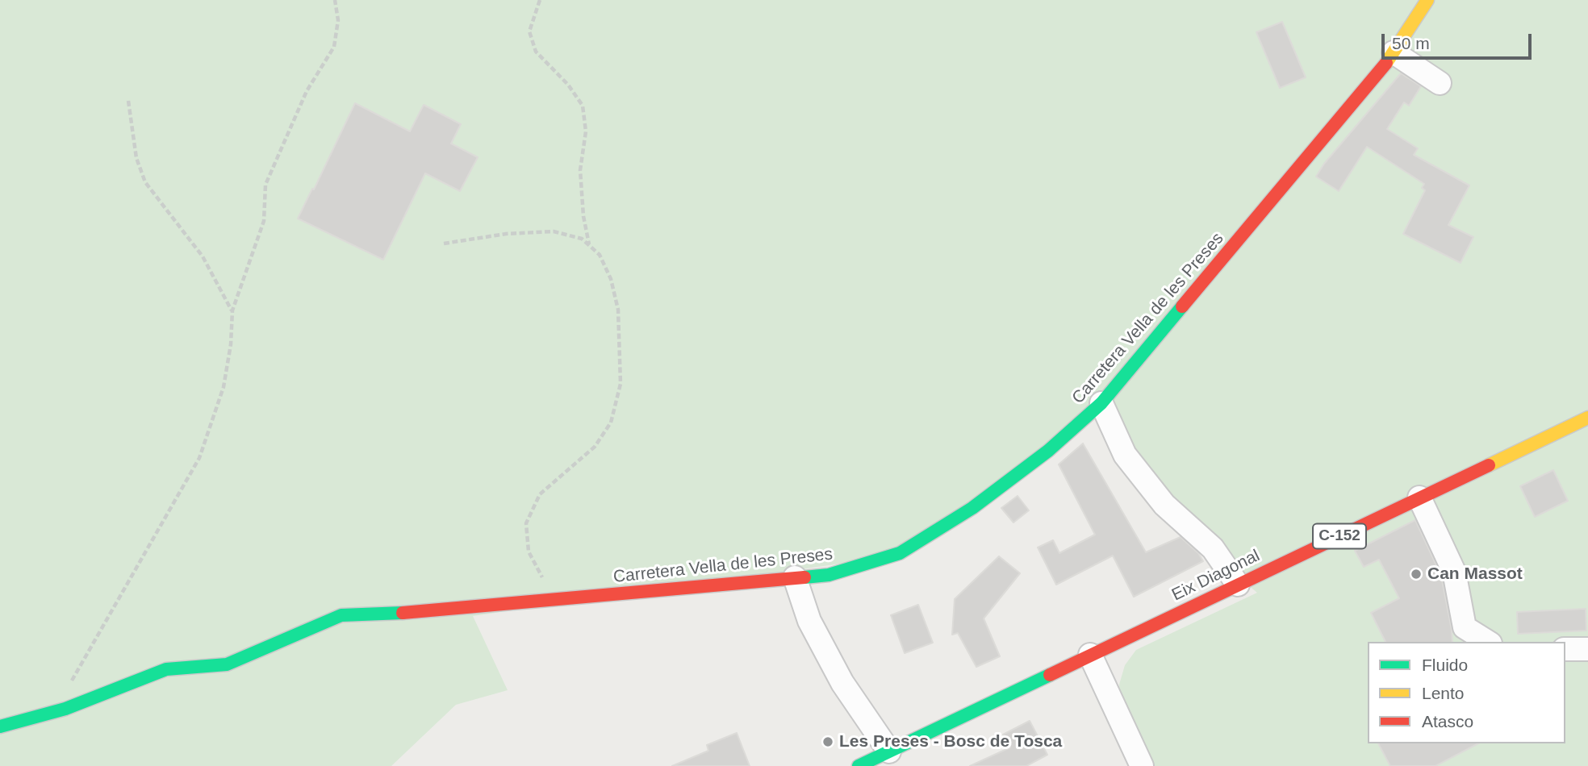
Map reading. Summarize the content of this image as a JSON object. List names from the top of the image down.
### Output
{
  "streets": {
    "street": ["Carretera Vella de les Preses", "C-152", "Eix Diagonal"]
  },
  "places": ["Can Massot", "Les Preses - Bosc de Tosca"],
  "legend": ["Fluido", "Lento", "Atasco"],
  "scale_bar": "50 m"
}
